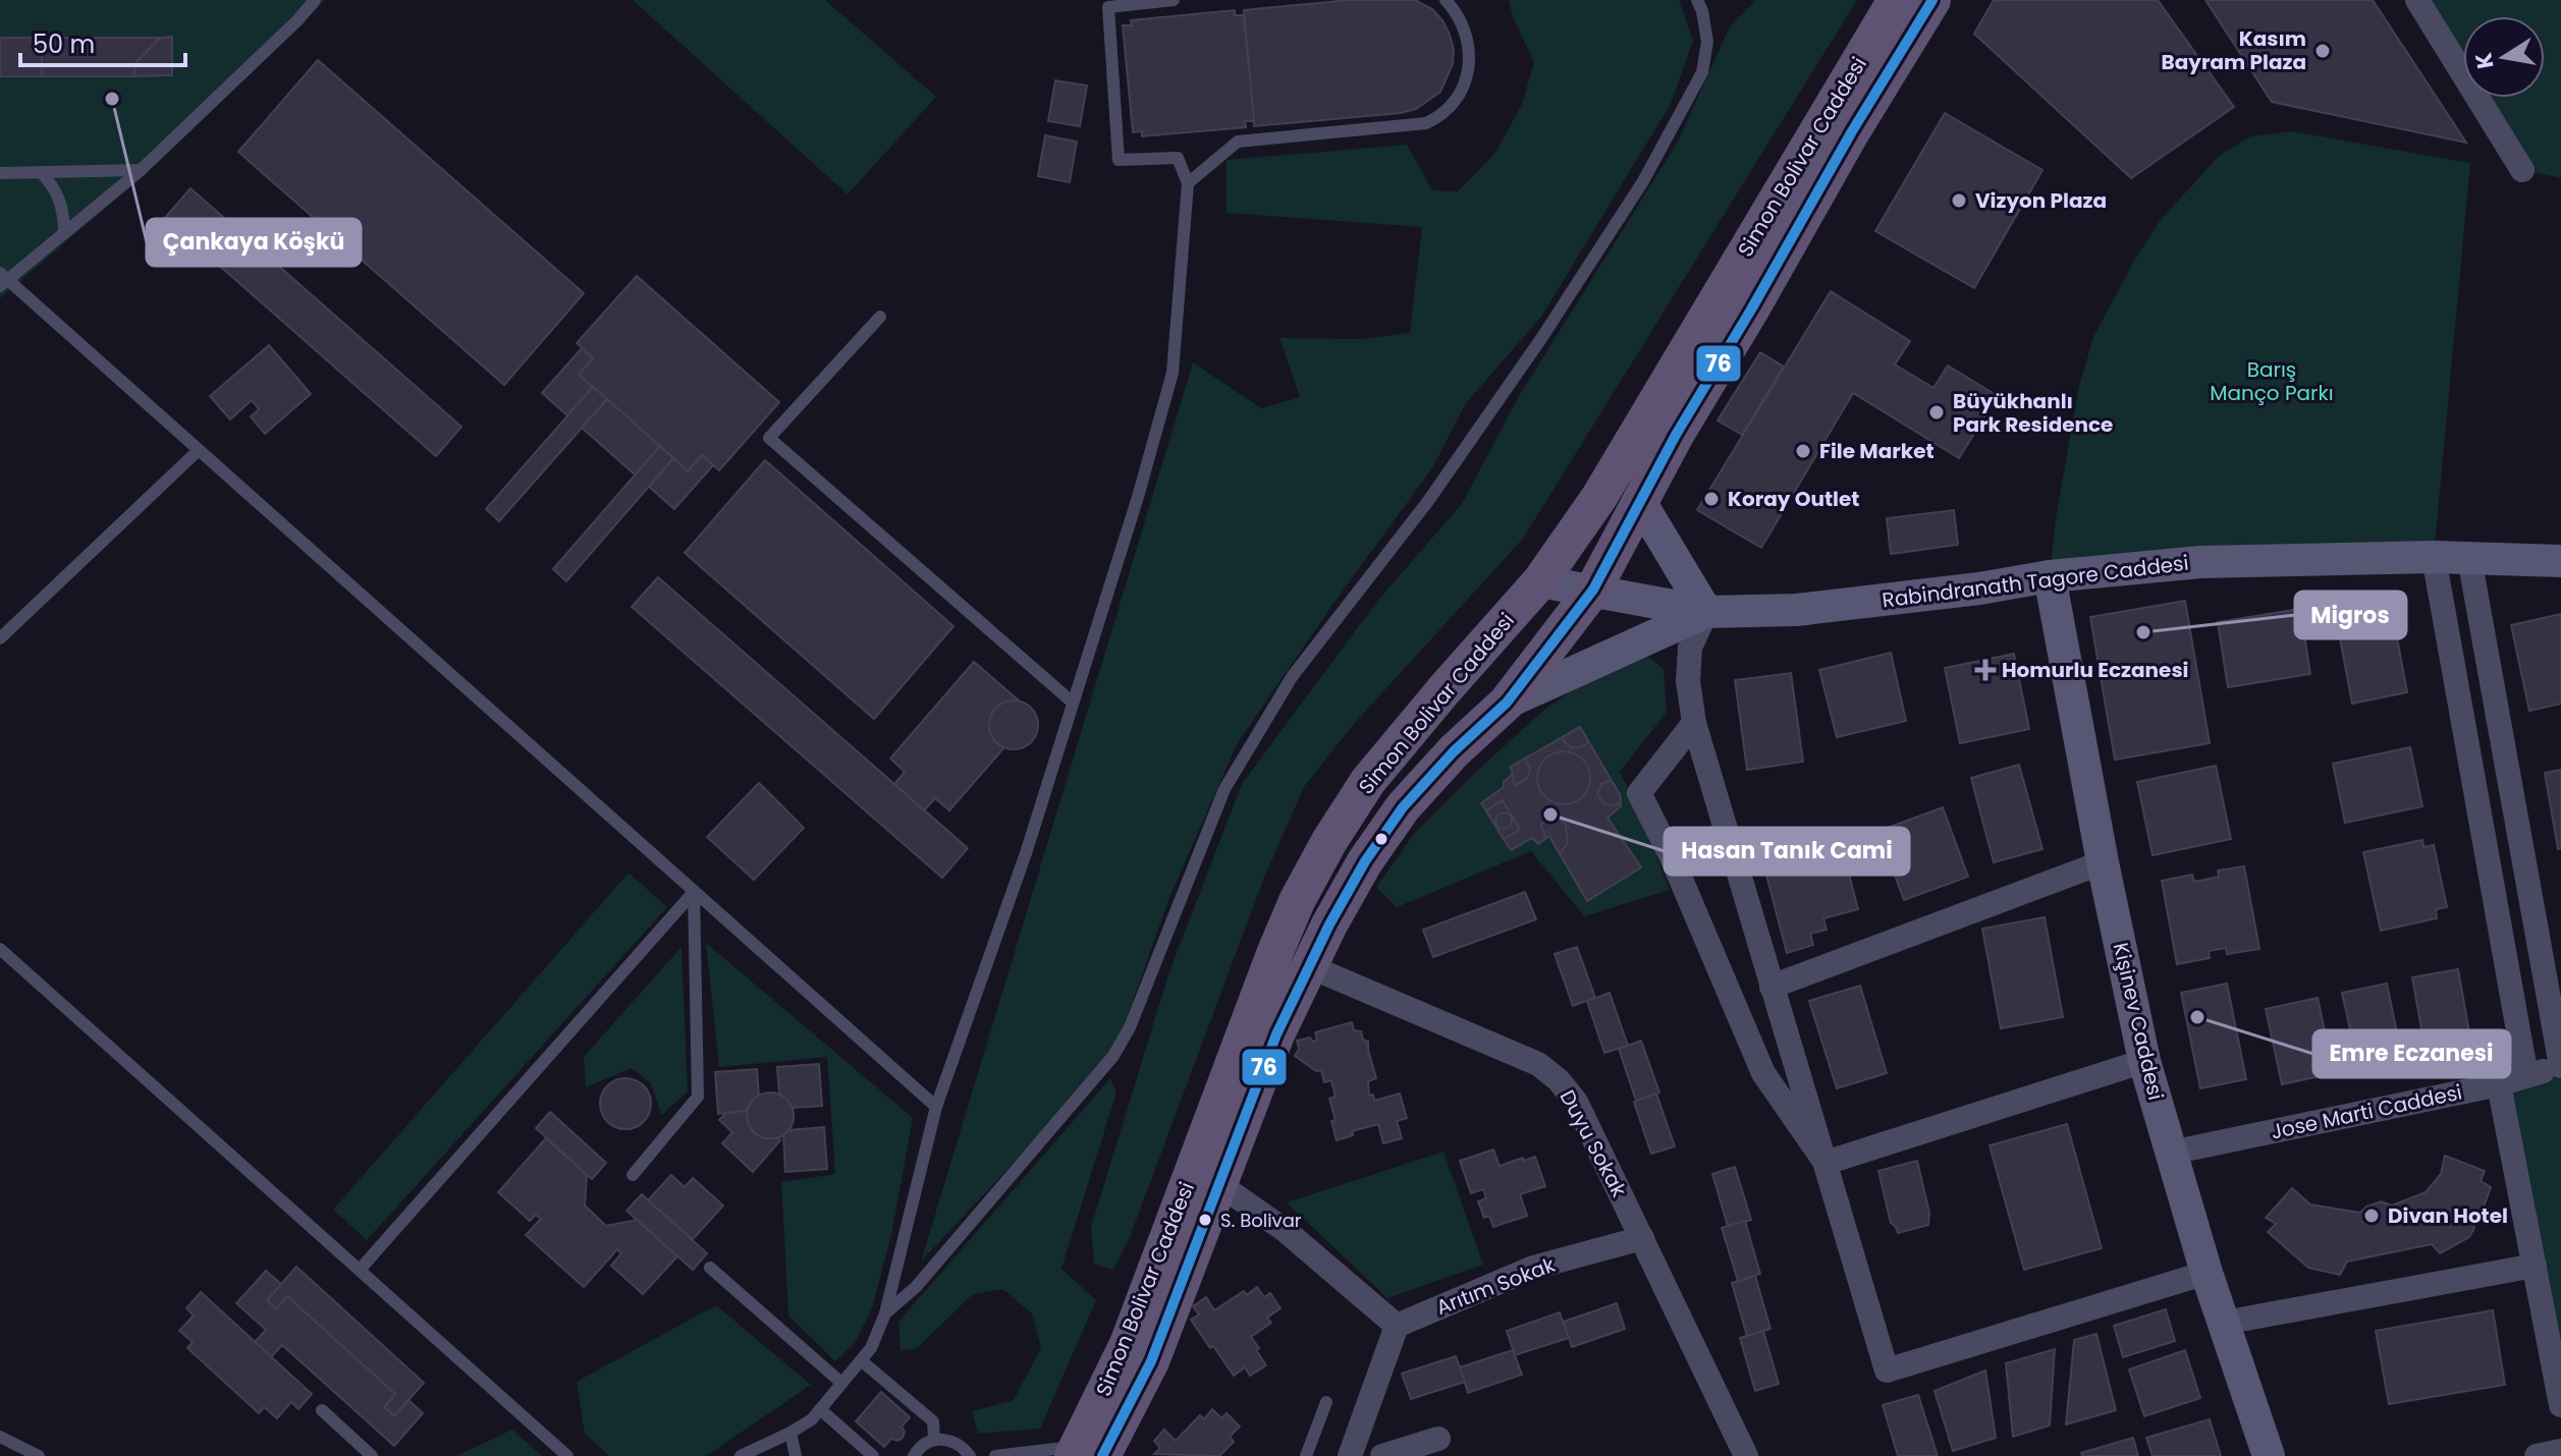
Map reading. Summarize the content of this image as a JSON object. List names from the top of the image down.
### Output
{
  "streets": {
    "main road": ["Simon Bolivar Caddesi", "Rabindranath Tagore Caddesi", "Kişinev Caddesi"],
    "street": ["Jose Marti Caddesi", "Duyu Sokak", "Arıtım Sokak"]
  },
  "crossings": [
    ["Simon Bolivar Caddesi", "Rabindranath Tagore Caddesi"],
    ["Simon Bolivar Caddesi", "Duyu Sokak"],
    ["Rabindranath Tagore Caddesi", "Kişinev Caddesi"],
    ["Kişinev Caddesi", "Jose Marti Caddesi"],
    ["Duyu Sokak", "Arıtım Sokak"]
  ],
  "parks": ["Barış Manço Parkı"],
  "places": {
    "other": [
      "Kasım Bayram Plaza",
      "Çankaya Köşkü",
      "Vizyon Plaza",
      "Büyükhanlı Park Residence",
      "File Market",
      "Koray Outlet",
      "Migros",
      "Hasan Tanık Cami",
      "Emre Eczanesi",
      "Divan Hotel",
      "S. Bolivar"
    ],
    "health": ["Homurlu Eczanesi"]
  },
  "lines": ["transit line 76"],
  "scale_bar": "50 m",
  "north": "left"
}
